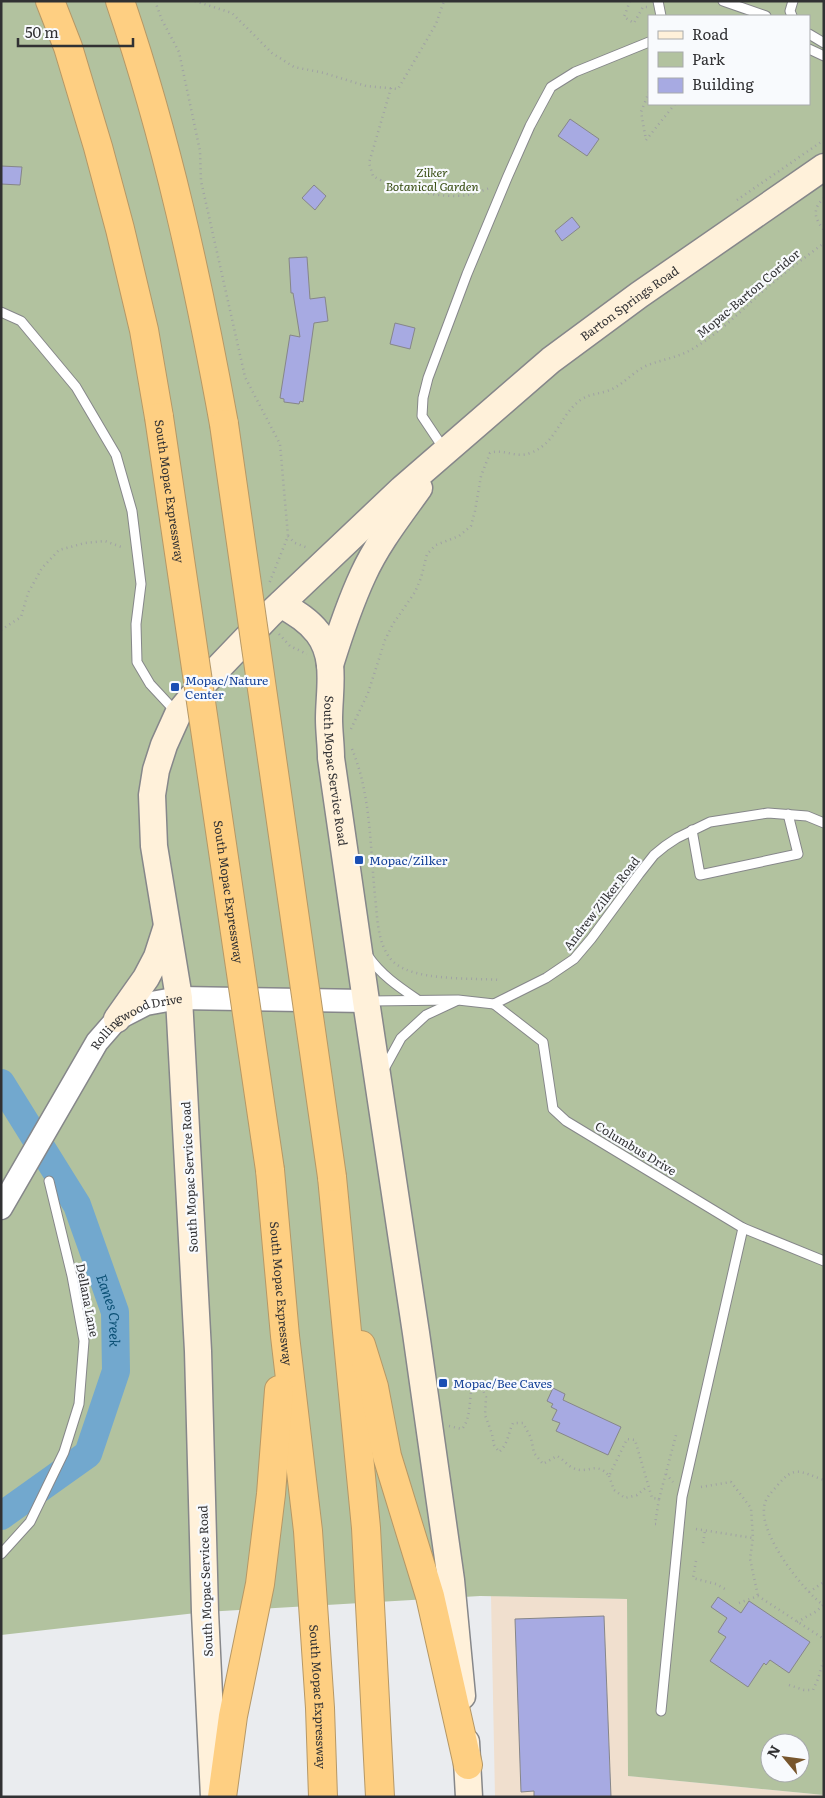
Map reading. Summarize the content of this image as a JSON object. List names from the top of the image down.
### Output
{
  "streets": {
    "highway": ["South Mopac Expressway"],
    "main road": ["Barton Springs Road", "South Mopac Service Road"],
    "street": ["Rollingwood Drive"],
    "lane": ["Andrew Zilker Road", "Columbus Drive", "Dellana Lane"],
    "path": ["Mopac-Barton Coridor"]
  },
  "crossings": [
    ["Barton Springs Road", "South Mopac Service Road"],
    ["South Mopac Service Road", "Rollingwood Drive"],
    ["Andrew Zilker Road", "Columbus Drive"]
  ],
  "water": ["Eanes Creek"],
  "parks": ["Zilker Botanical Garden"],
  "places": {
    "transit": ["Mopac/Nature Center", "Mopac/Zilker", "Mopac/Bee Caves"]
  },
  "legend": ["Road", "Park", "Building"],
  "scale_bar": "50 m",
  "north": "top left"
}
